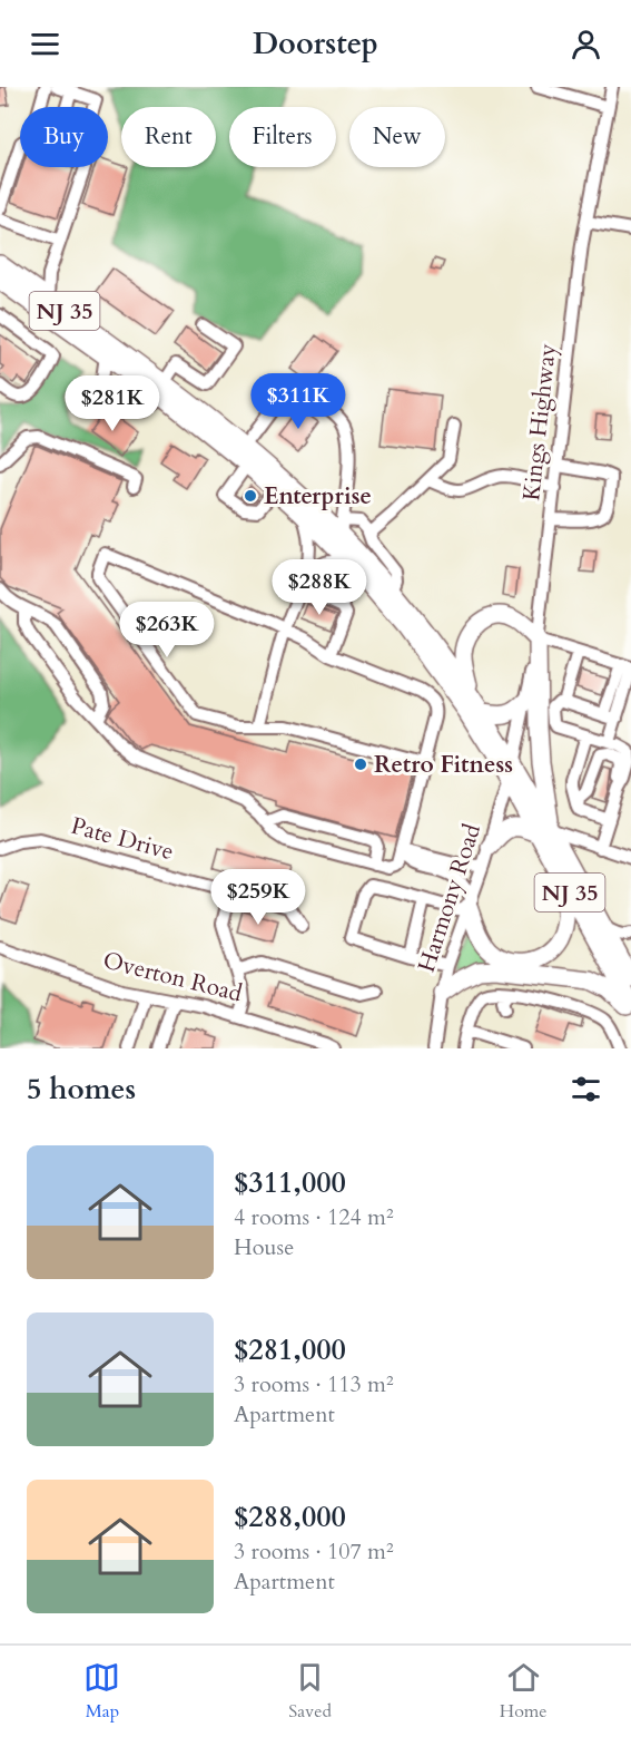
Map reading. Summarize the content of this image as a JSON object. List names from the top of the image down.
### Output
{
  "streets": {
    "highway": ["NJ 35"],
    "street": [
      "Kings Highway",
      "Pate Drive",
      "Harmony Road",
      "Overton Road"
    ]
  },
  "crossings": [
    ["NJ 35", "Kings Highway"],
    ["NJ 35", "Harmony Road"],
    ["Kings Highway", "Harmony Road"]
  ],
  "places": ["Enterprise", "Retro Fitness"],
  "page": {
    "header": "Doorstep",
    "chip": [
      "Buy",
      "Rent",
      "Filters",
      "New"
    ],
    "price": [
      "$311K",
      "$281K",
      "$288K",
      "$263K",
      "$259K"
    ],
    "heading": "5 homes",
    "list": [
      {
        "name": "$311,000",
        "note": "4 rooms · 124 m² · House"
      },
      {
        "name": "$281,000",
        "note": "3 rooms · 113 m² · Apartment"
      },
      {
        "name": "$288,000",
        "note": "3 rooms · 107 m² · Apartment"
      }
    ],
    "tabs": ["Map", "Saved", "Home"]
  }
}
